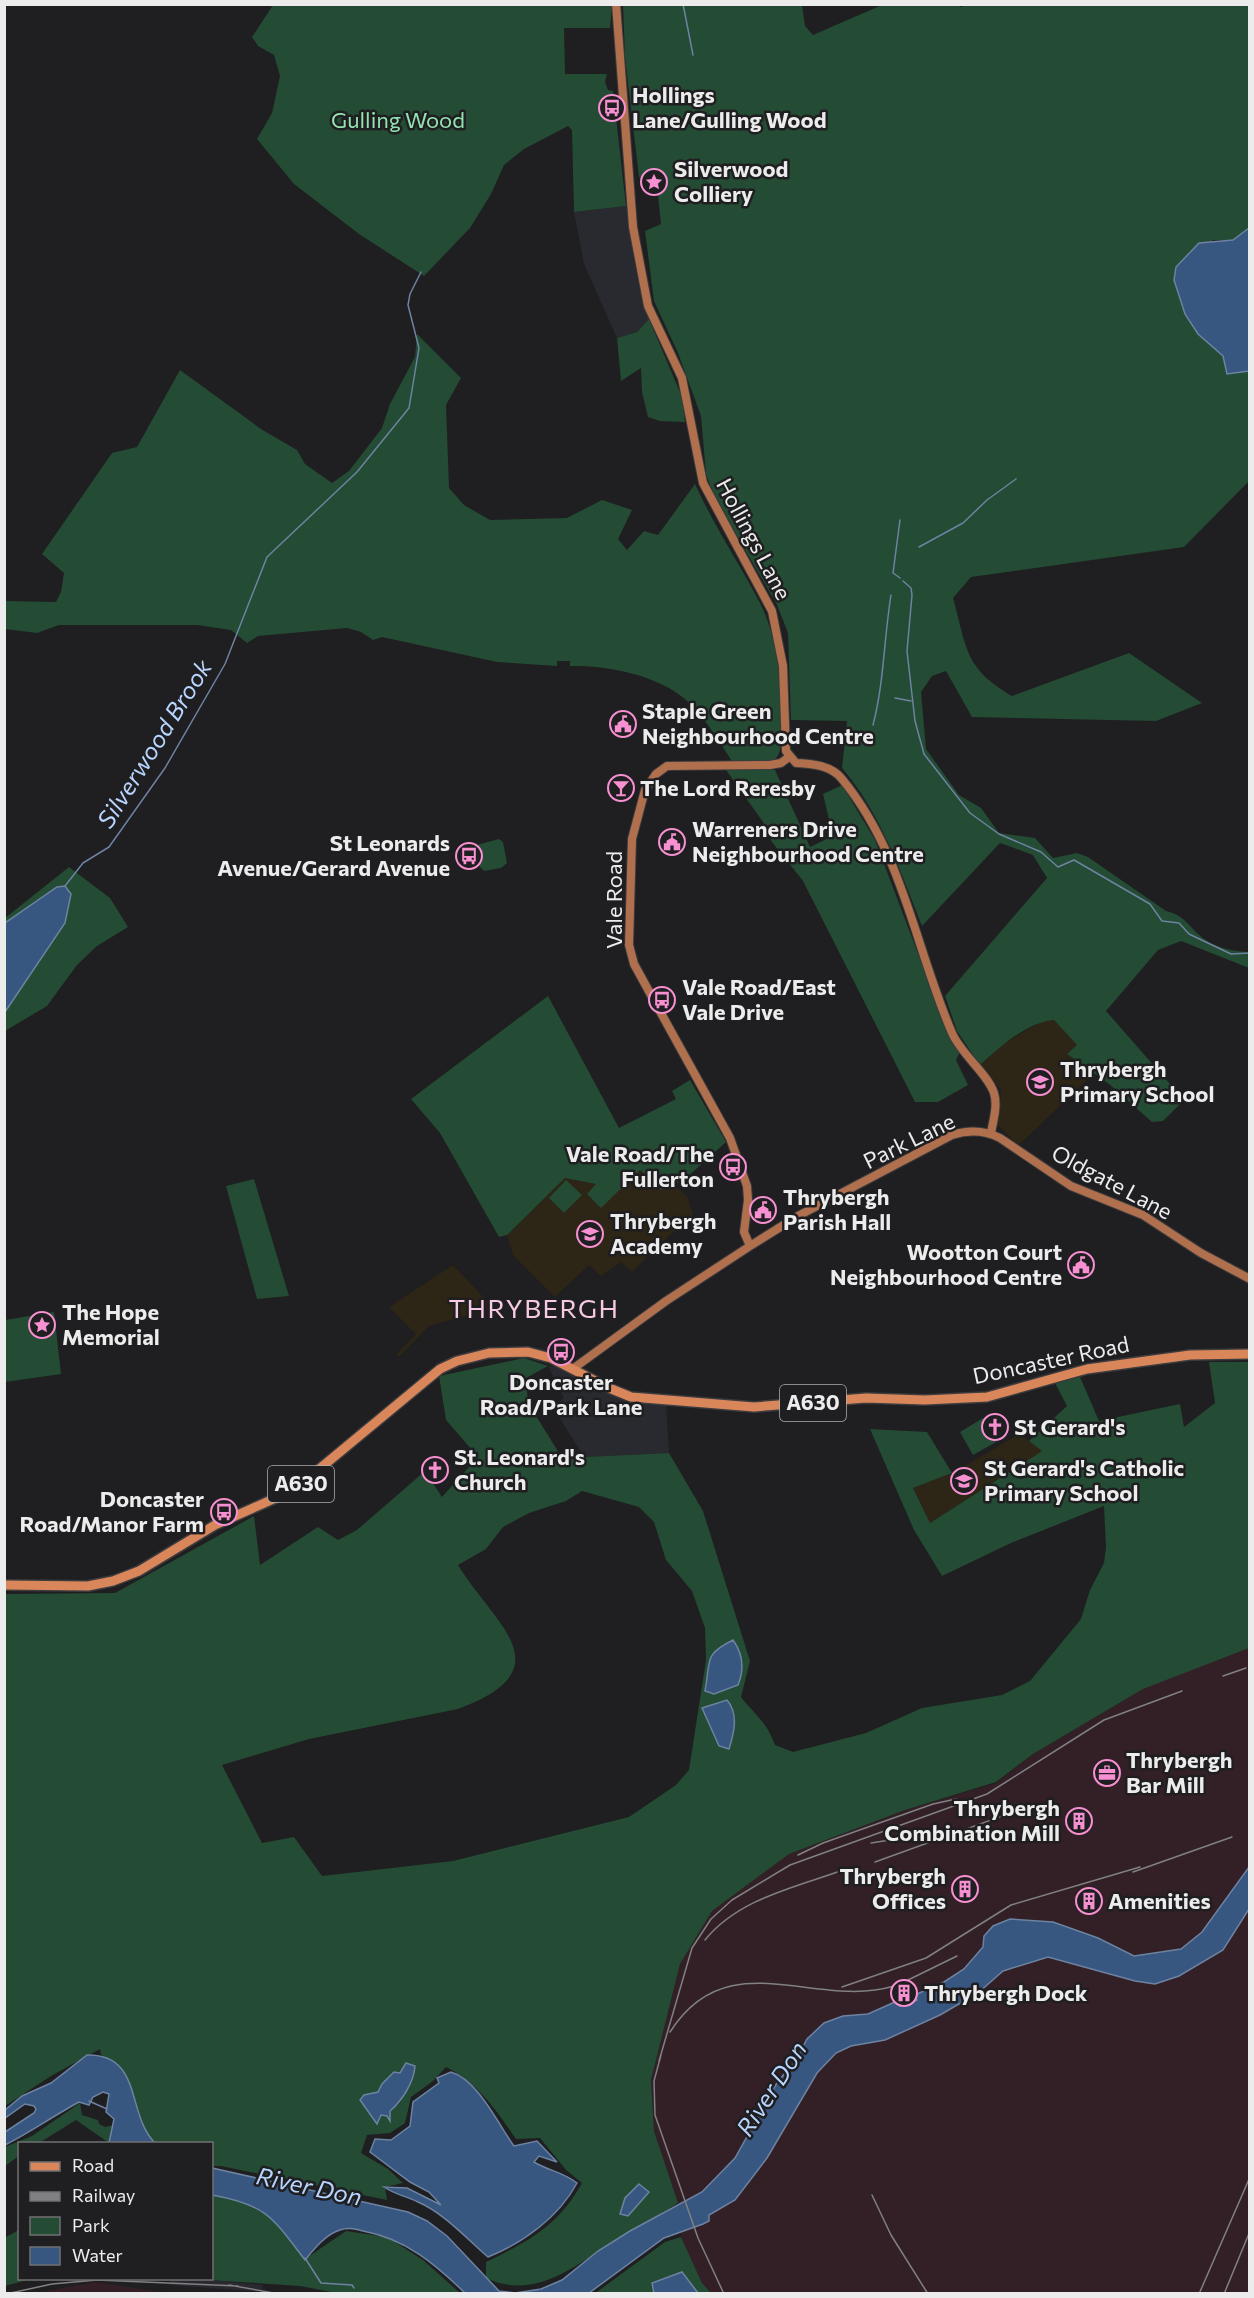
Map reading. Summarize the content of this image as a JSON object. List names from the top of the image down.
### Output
{
  "streets": {
    "main road": ["Doncaster Road", "A630"],
    "street": [
      "Hollings Lane",
      "Vale Road",
      "Park Lane",
      "Oldgate Lane"
    ]
  },
  "crossings": [
    ["Hollings Lane", "Vale Road"],
    ["Vale Road", "Park Lane"],
    ["Park Lane", "Oldgate Lane"],
    ["Park Lane", "Doncaster Road"]
  ],
  "districts": ["THRYBERGH"],
  "water": ["Silverwood Brook", "River Don"],
  "parks": ["Gulling Wood"],
  "places": {
    "bus stop": [
      "Hollings Lane/Gulling Wood",
      "St Leonards Avenue/Gerard Avenue",
      "Vale Road/East Vale Drive",
      "Vale Road/The Fullerton",
      "Doncaster Road/Park Lane",
      "Doncaster Road/Manor Farm"
    ],
    "place": ["Silverwood Colliery", "The Hope Memorial"],
    "public building": [
      "Staple Green Neighbourhood Centre",
      "Warreners Drive Neighbourhood Centre",
      "Thrybergh Parish Hall",
      "Wootton Court Neighbourhood Centre"
    ],
    "bar": ["The Lord Reresby"],
    "school or university": ["Thrybergh Primary School", "Thrybergh Academy", "St Gerard's Catholic Primary School"],
    "church": ["St Gerard's", "St. Leonard's Church"],
    "office": ["Thrybergh Bar Mill"],
    "building": [
      "Thrybergh Combination Mill",
      "Thrybergh Offices",
      "Amenities",
      "Thrybergh Dock"
    ]
  },
  "legend": [
    "Road",
    "Railway",
    "Park",
    "Water"
  ]
}
